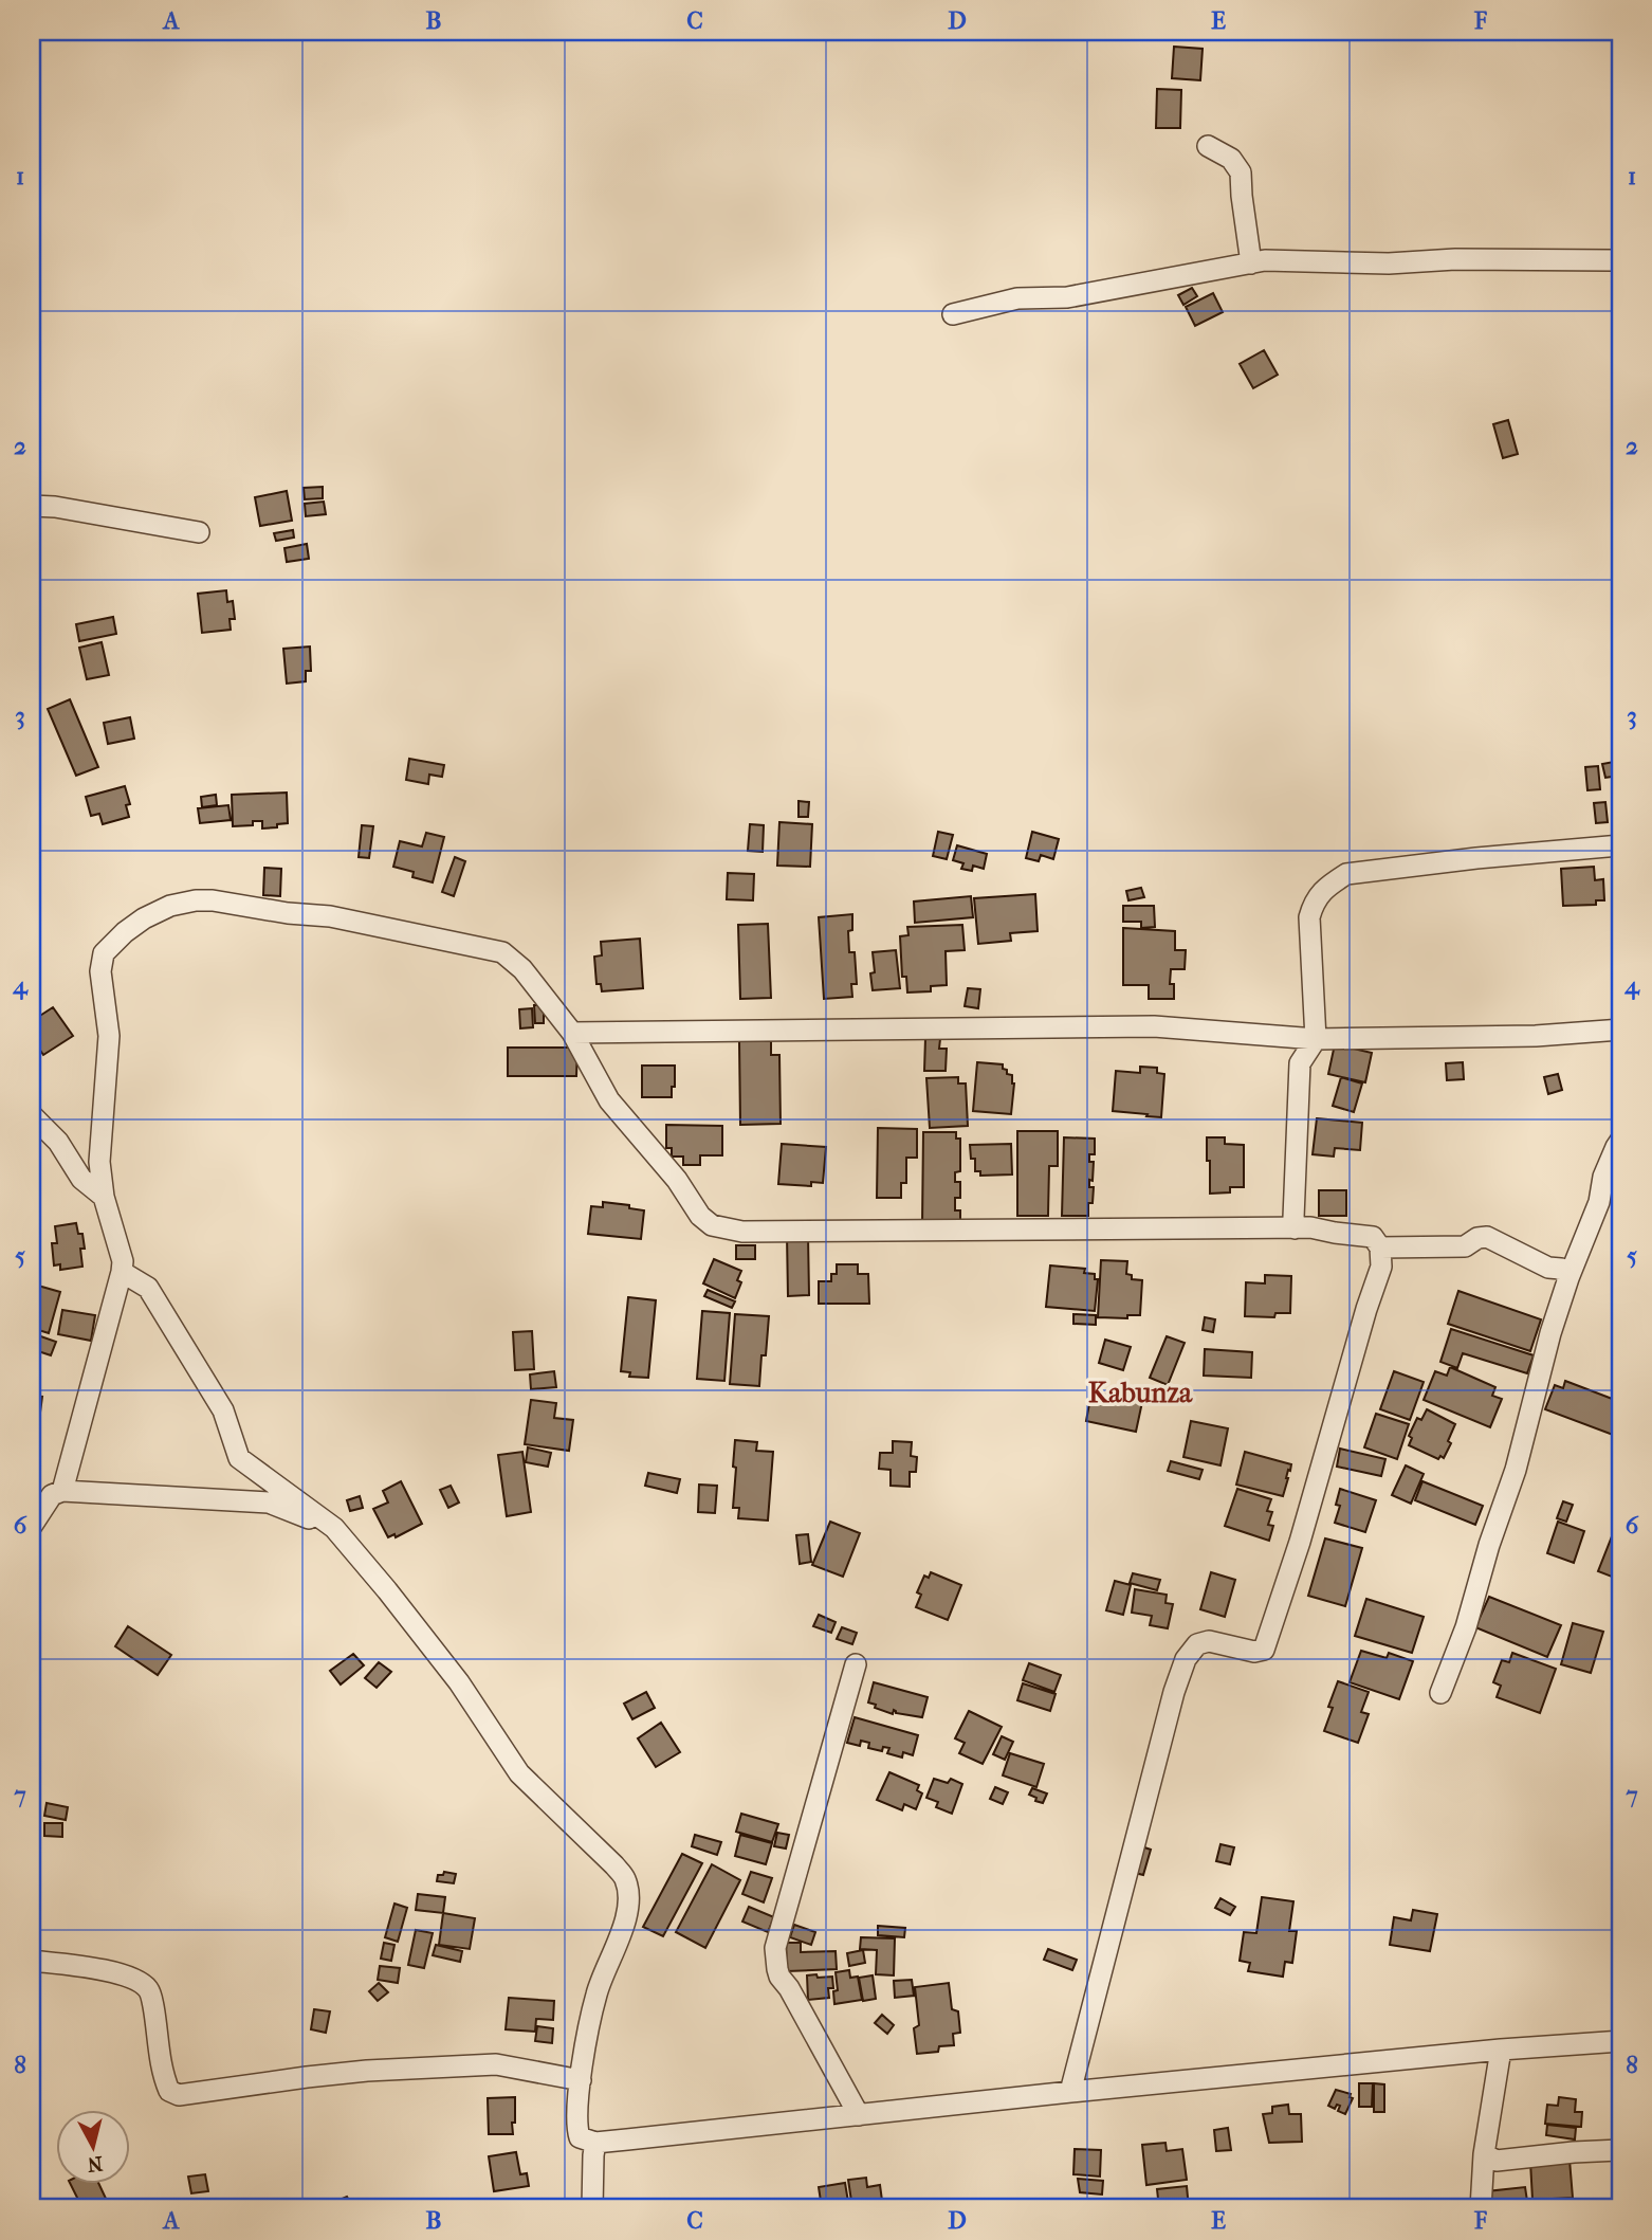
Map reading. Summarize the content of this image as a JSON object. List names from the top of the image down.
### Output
{
  "districts": ["Kabunza"],
  "north": "bottom",
  "grid": {
    "columns": [
      "A",
      "B",
      "C",
      "D",
      "E",
      "F"
    ],
    "rows": [
      "1",
      "2",
      "3",
      "4",
      "5",
      "6",
      "7",
      "8"
    ]
  }
}
